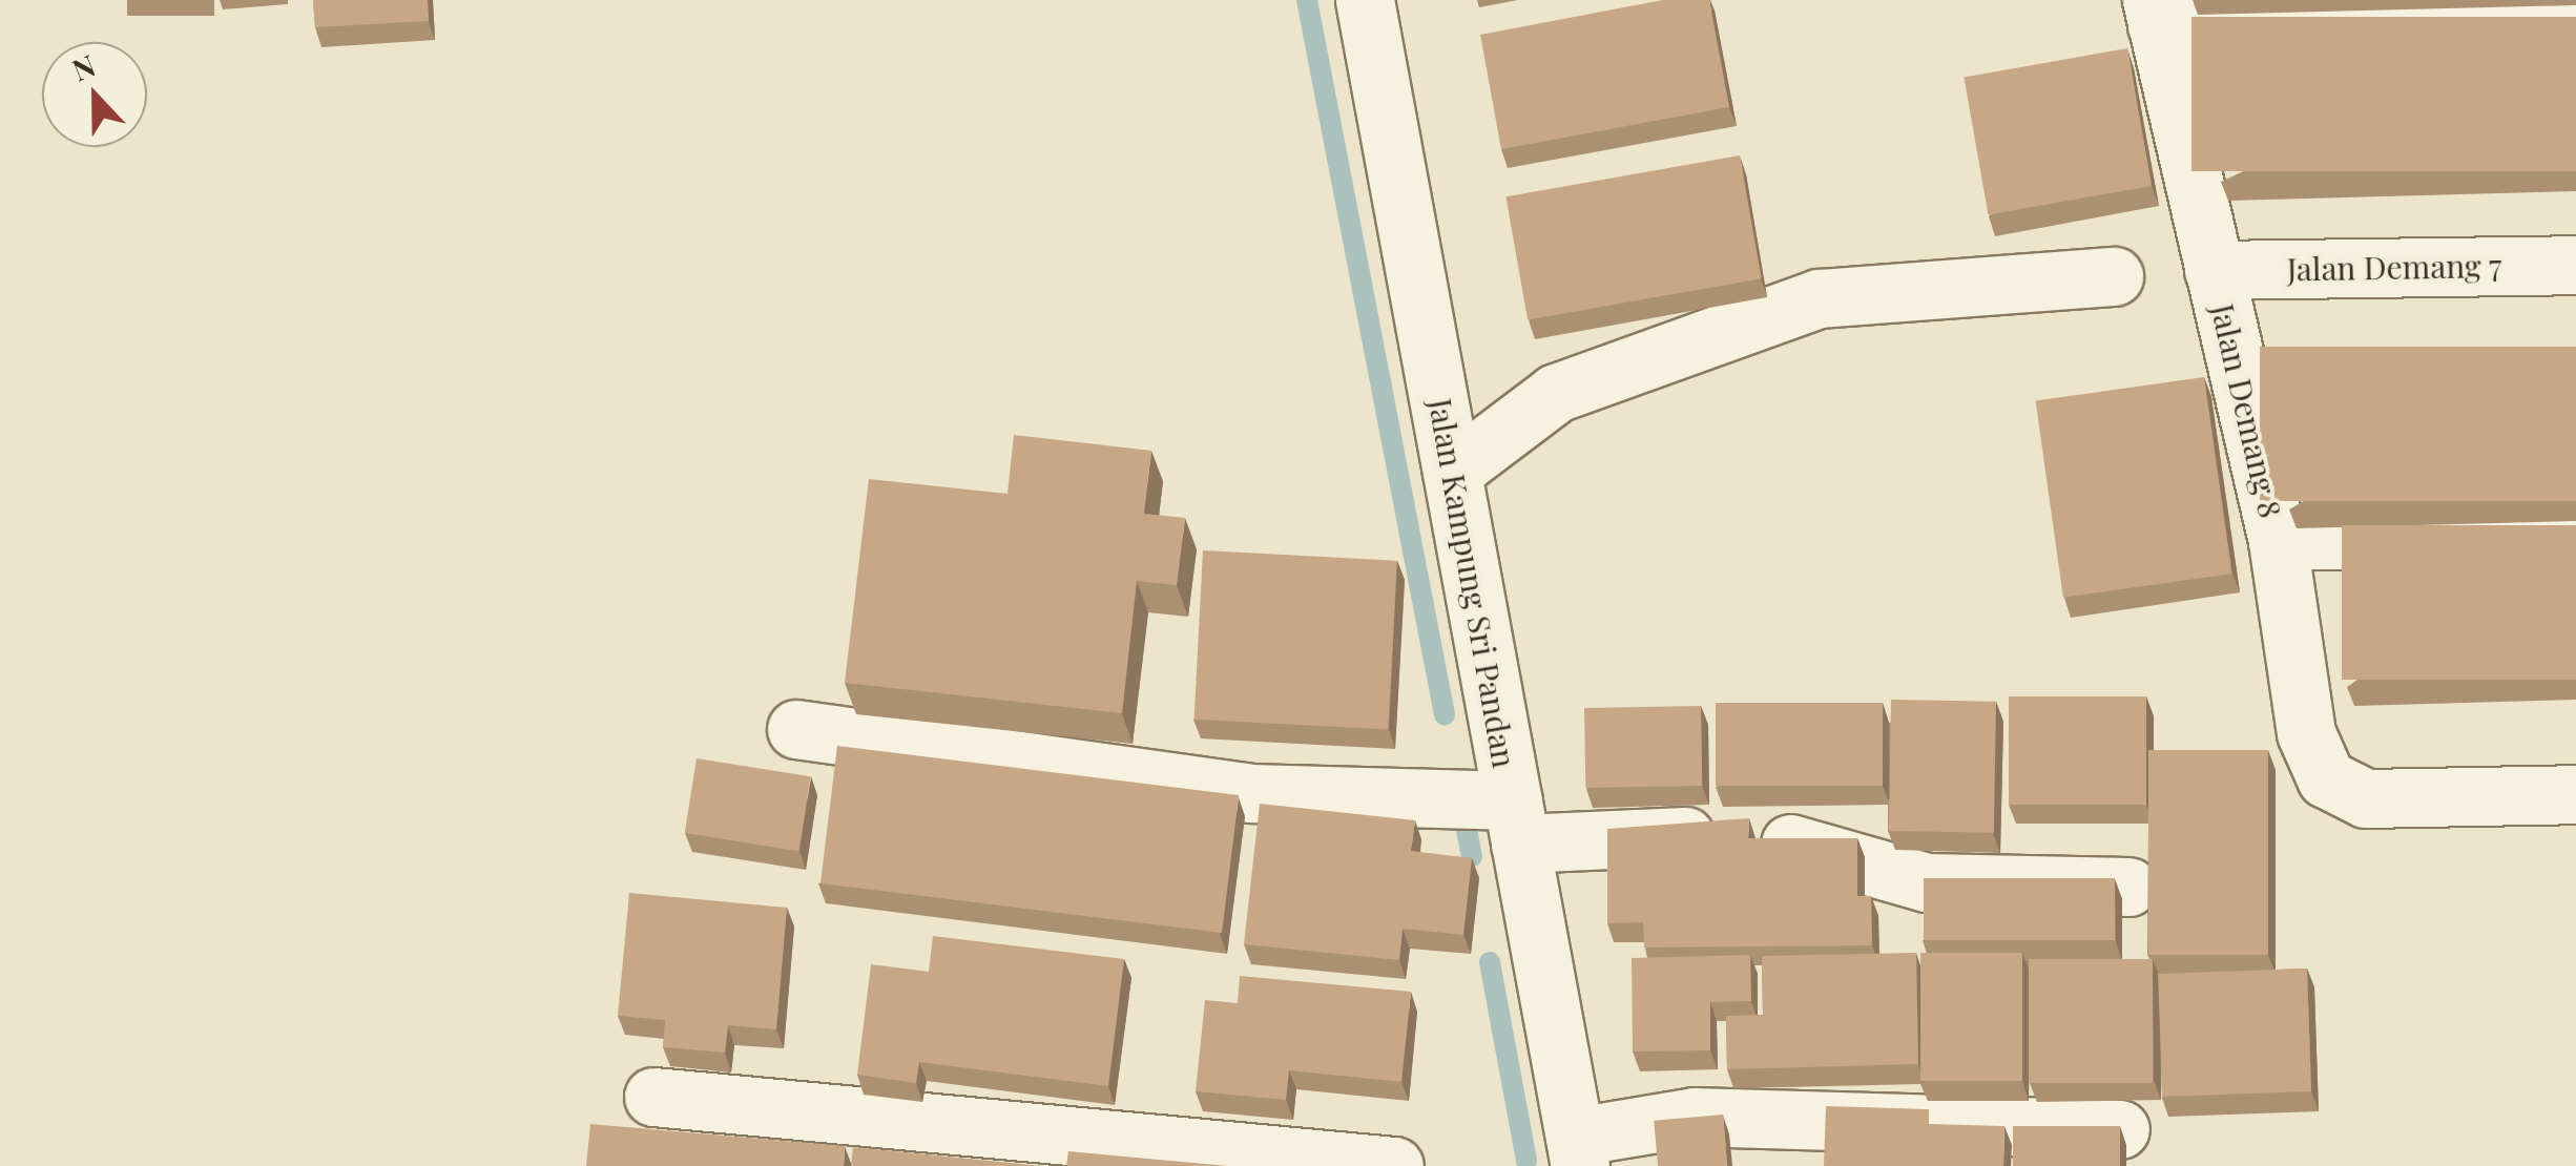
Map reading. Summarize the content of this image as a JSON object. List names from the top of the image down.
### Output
{
  "streets": {
    "street": ["Jalan Demang 7", "Jalan Demang 8", "Jalan Kampung Sri Pandan"]
  },
  "crossings": [
    ["Jalan Demang 7", "Jalan Demang 8"]
  ],
  "north": "top"
}
